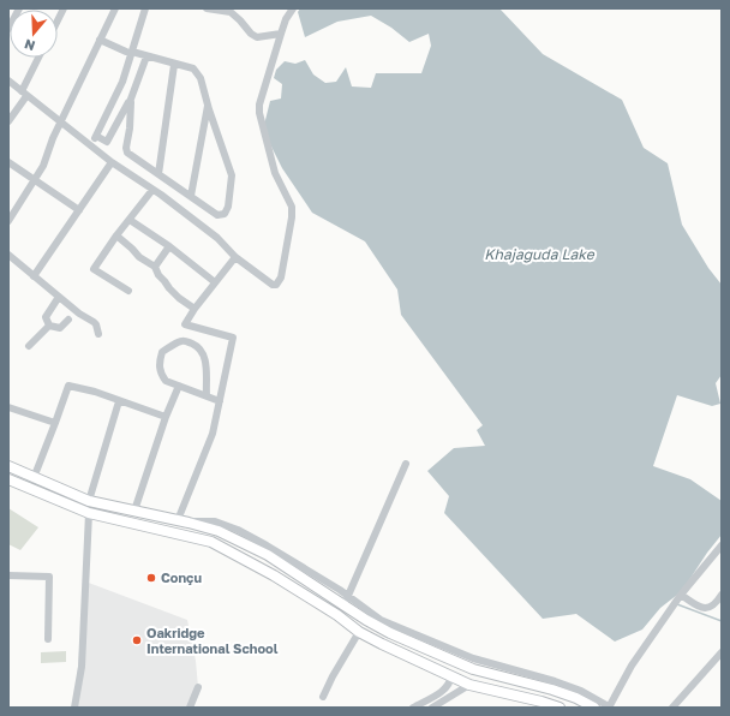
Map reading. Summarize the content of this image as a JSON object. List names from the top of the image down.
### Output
{
  "water": ["Khajaguda Lake"],
  "places": ["Conçu", "Oakridge International School"],
  "north": "bottom"
}
